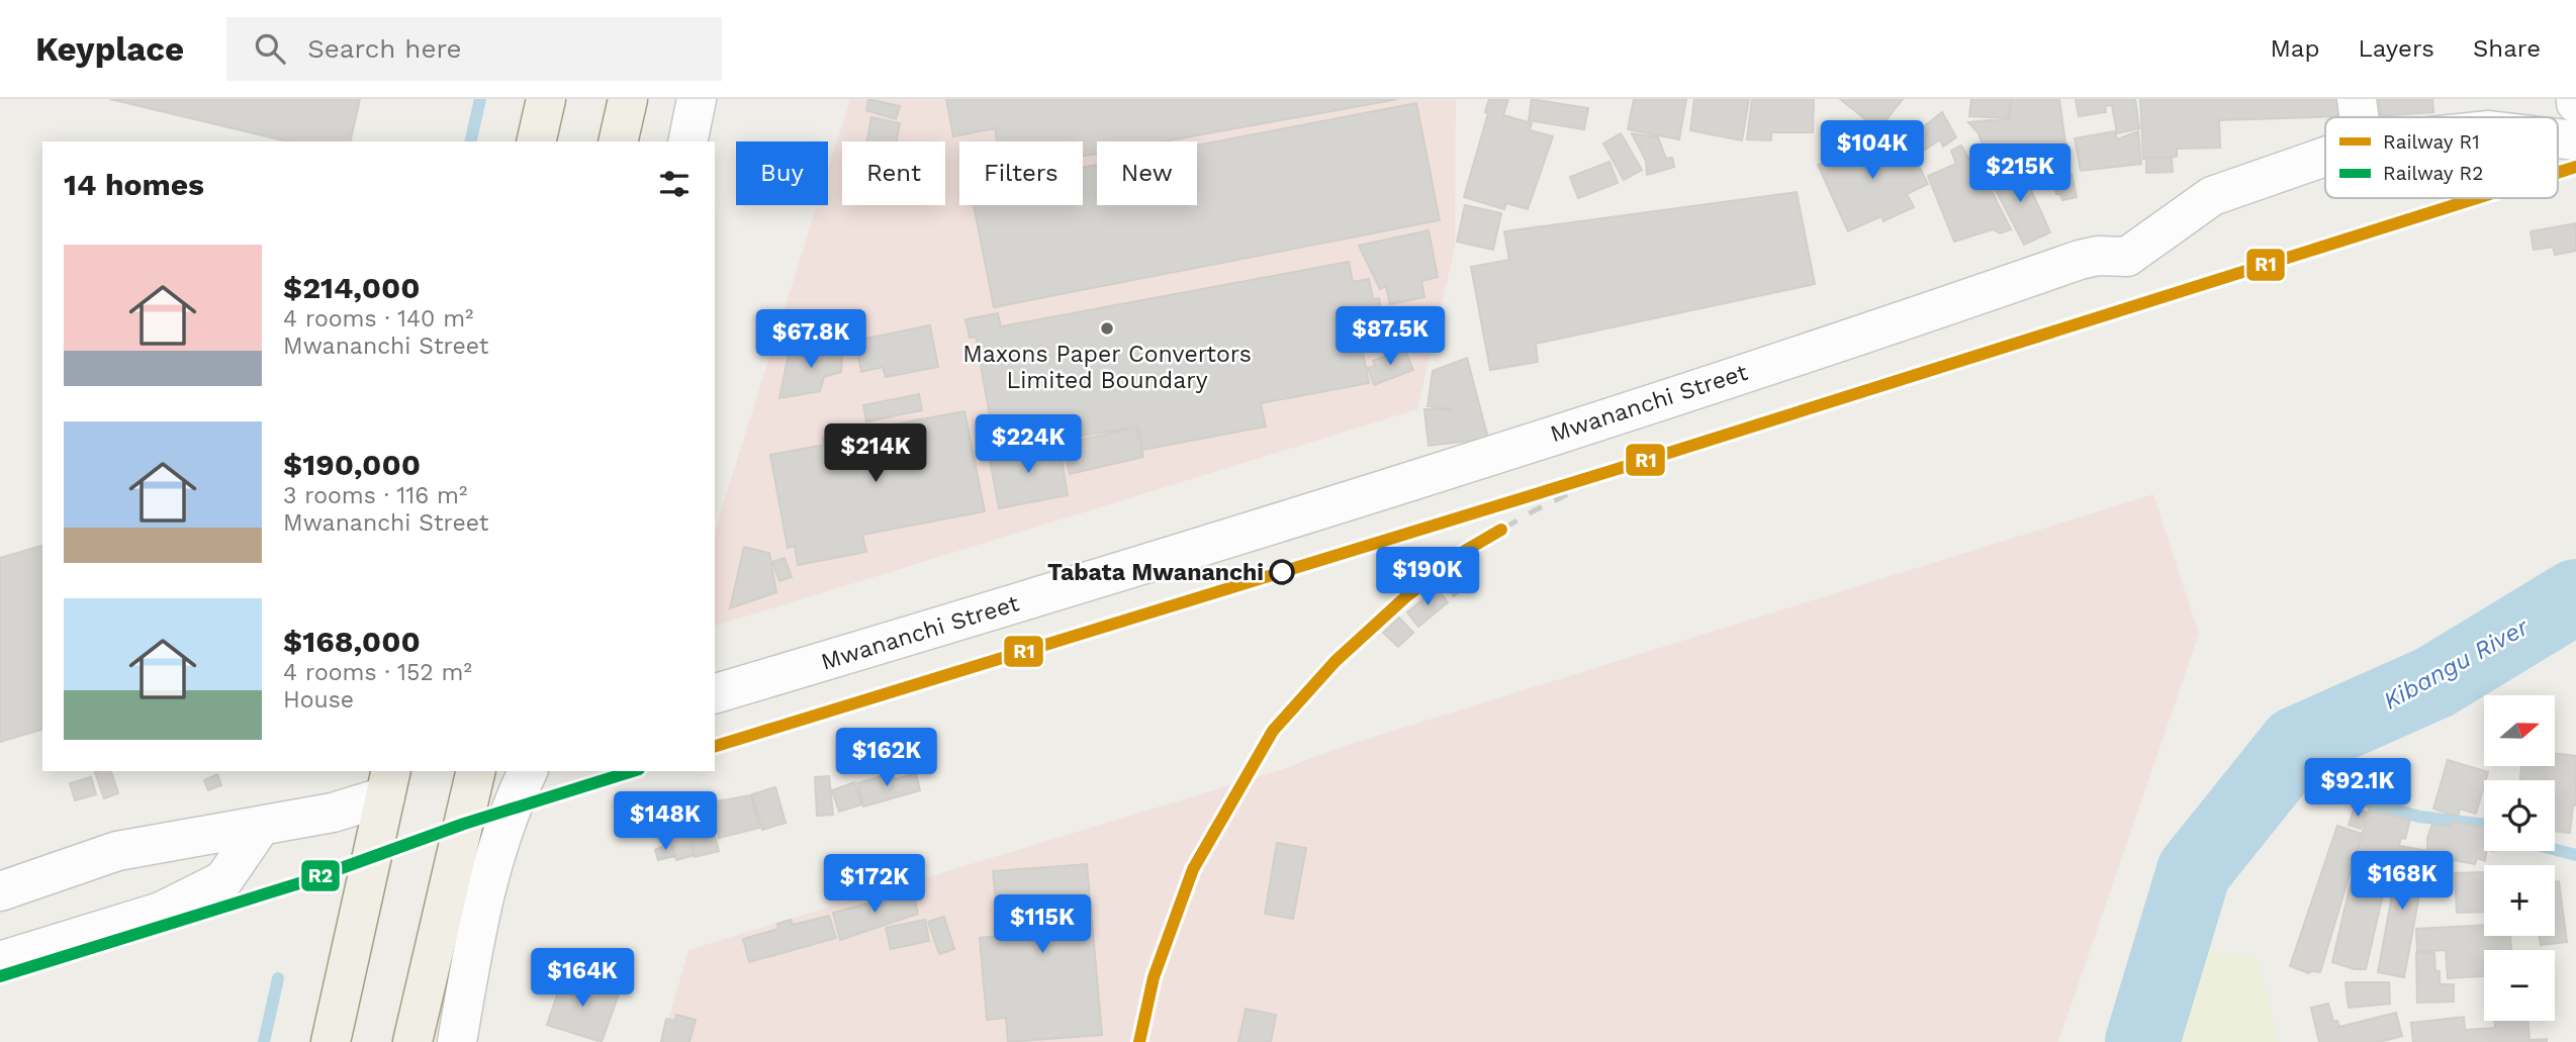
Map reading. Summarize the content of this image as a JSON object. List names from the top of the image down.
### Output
{
  "streets": {
    "street": ["Mwananchi Street"]
  },
  "water": ["Kibangu River"],
  "places": ["Maxons Paper Convertors Limited Boundary", "Tabata Mwananchi"],
  "lines": ["rail line R1", "rail line R2"],
  "legend": ["Railway R1", "Railway R2"],
  "north": "right",
  "page": {
    "header": "Keyplace",
    "search": "Search here",
    "nav": ["Map", "Layers", "Share"],
    "price": [
      "$104K",
      "$215K",
      "$87.5K",
      "$67.8K",
      "$224K",
      "$214K",
      "$190K",
      "$162K",
      "$92.1K",
      "$148K",
      "$168K",
      "$172K",
      "$115K",
      "$164K"
    ],
    "chip": [
      "Buy",
      "Rent",
      "Filters",
      "New"
    ],
    "heading": "14 homes",
    "list": [
      {
        "name": "$214,000",
        "note": "4 rooms · 140 m² · Mwananchi Street"
      },
      {
        "name": "$190,000",
        "note": "3 rooms · 116 m² · Mwananchi Street"
      },
      {
        "name": "$168,000",
        "note": "4 rooms · 152 m² · House"
      }
    ],
    "map_buttons": ["+", "−"]
  }
}
